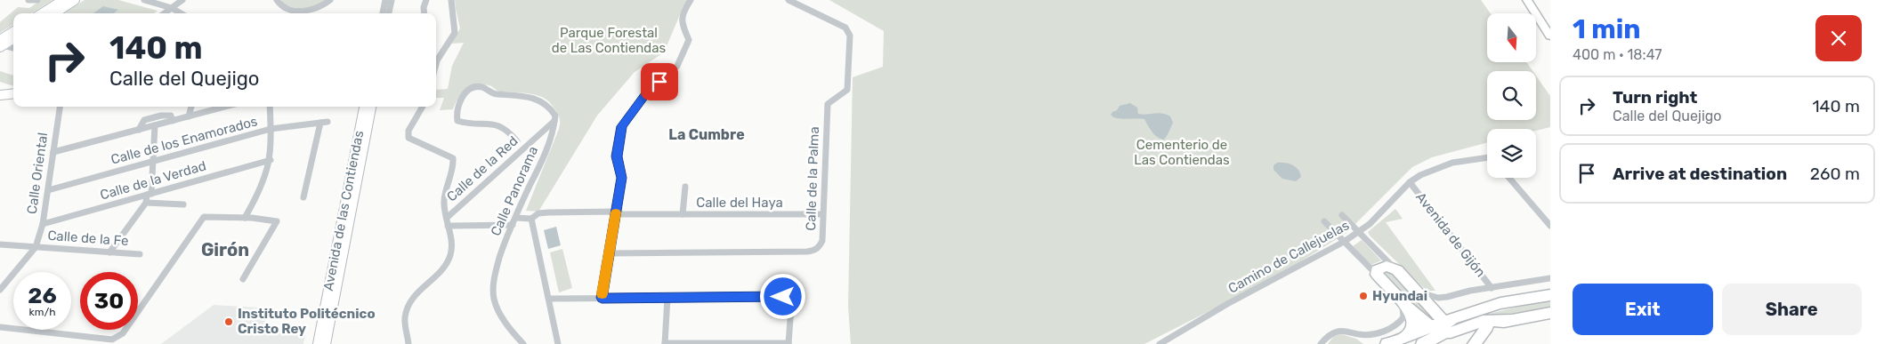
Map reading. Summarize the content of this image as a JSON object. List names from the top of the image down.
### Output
{
  "streets": {
    "street": [
      "Calle de los Enamorados",
      "Calle de la Red",
      "Calle Oriental",
      "Calle de la Palma",
      "Calle de la Verdad",
      "Calle Panorama",
      "Calle del Haya",
      "Avenida de las Contiendas",
      "Avenida de Gijón",
      "Calle de la Fe",
      "Camino de Callejuelas"
    ]
  },
  "crossings": [
    ["Calle de los Enamorados", "Calle Oriental"],
    ["Calle de la Red", "Calle Panorama"],
    ["Calle Oriental", "Calle de la Verdad"],
    ["Calle Oriental", "Calle de la Fe"],
    ["Calle de la Palma", "Calle del Haya"],
    ["Calle Panorama", "Calle del Haya"],
    ["Avenida de Gijón", "Camino de Callejuelas"]
  ],
  "districts": ["La Cumbre", "Girón"],
  "parks": ["Parque Forestal de Las Contiendas", "Cementerio de Las Contiendas"],
  "places": ["Hyundai", "Instituto Politécnico Cristo Rey"],
  "north": "bottom",
  "page": {
    "heading": ["1 min", "400 m · 18:47"],
    "turn": ["140 m", "Calle del Quejigo"],
    "list": [
      {
        "name": "Turn right",
        "note": "Calle del Quejigo",
        "value": "140 m"
      },
      {
        "name": "Arrive at destination",
        "value": "260 m"
      }
    ],
    "speed": "26 km/h",
    "limit": "30",
    "buttons": ["Exit", "Share"]
  }
}
